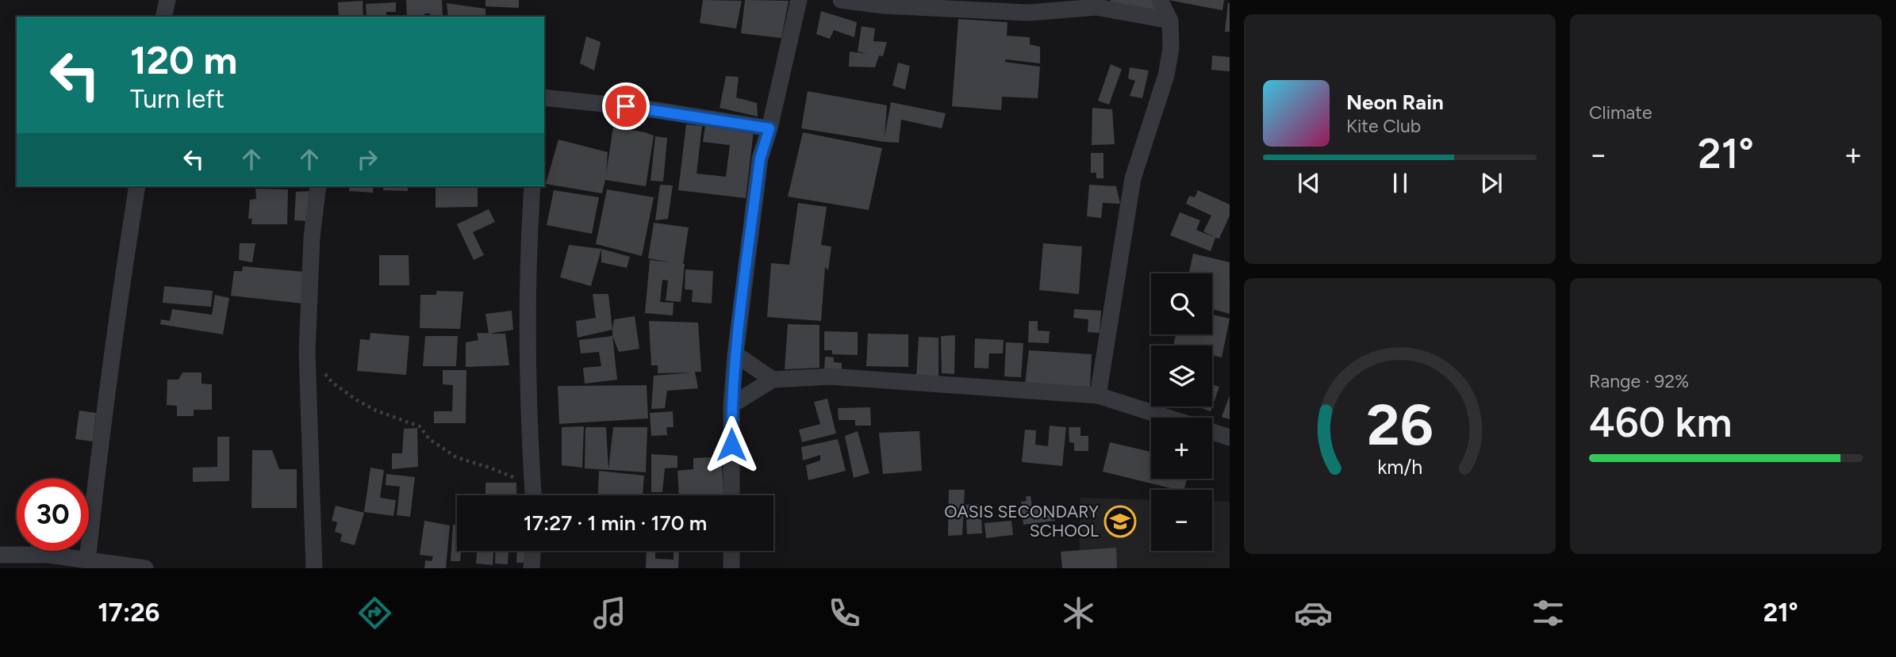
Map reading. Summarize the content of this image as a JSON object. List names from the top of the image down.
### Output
{
  "places": {
    "school or university": ["OASIS SECONDARY SCHOOL"]
  },
  "page": {
    "tile": [
      "Climate",
      ["Range · 92%", "460 km"]
    ],
    "turn": ["120 m", "Turn left"],
    "song": ["Neon Rain", "Kite Club"],
    "heat": ["−", "21°", "+"],
    "map_buttons": ["+", "−"],
    "limit": "30",
    "trip": "17:27 · 1 min · 170 m",
    "tabs": ["17:26", "21°"],
    "gauge": ["26", "km/h"]
  }
}
